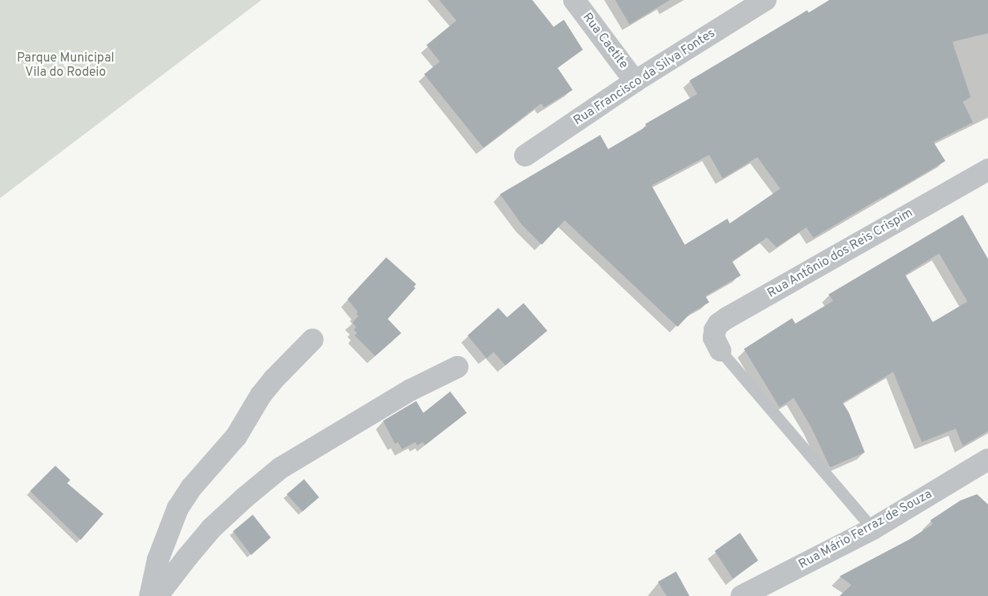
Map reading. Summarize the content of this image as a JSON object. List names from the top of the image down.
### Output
{
  "streets": {
    "street": [
      "Rua Caetite",
      "Rua Francisco da Silva Fontes",
      "Rua Antônio dos Reis Crispim",
      "Rua Mário Ferraz de Souza"
    ]
  },
  "crossings": [
    ["Rua Caetite", "Rua Francisco da Silva Fontes"]
  ],
  "parks": ["Parque Municipal Vila do Rodeio"]
}
